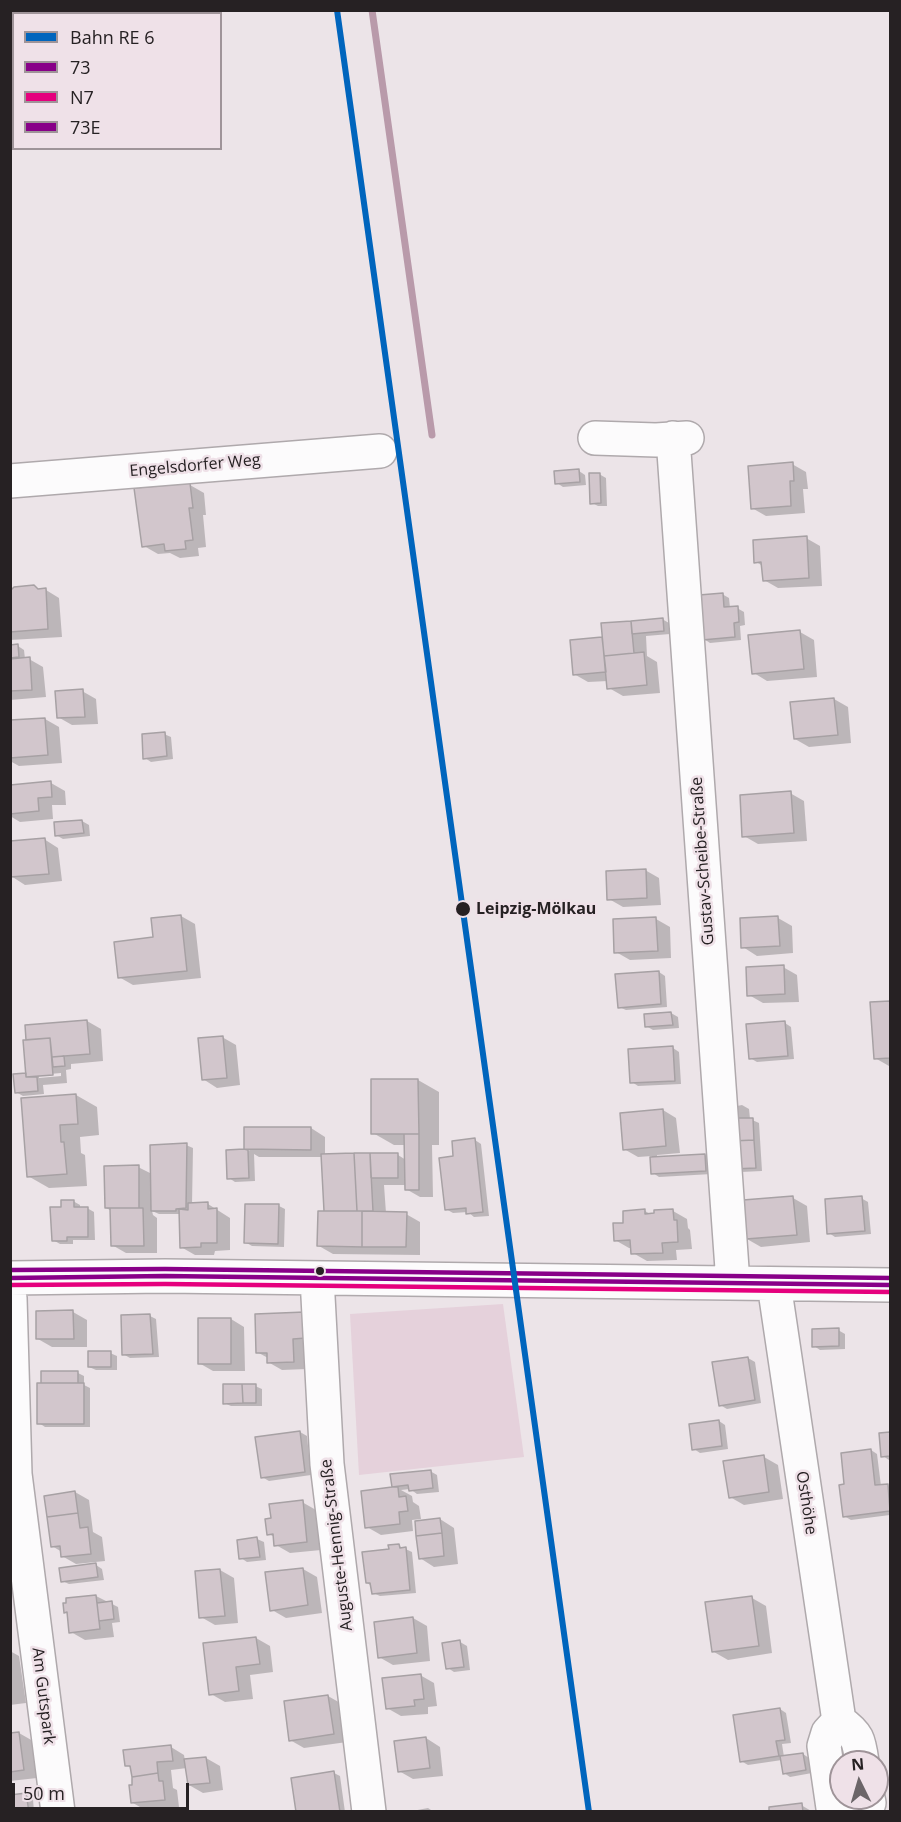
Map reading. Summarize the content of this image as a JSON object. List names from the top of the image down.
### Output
{
  "streets": {
    "street": [
      "Engelsdorfer Weg",
      "Gustav-Scheibe-Straße",
      "Osthöhe",
      "Auguste-Hennig-Straße",
      "Am Gutspark"
    ]
  },
  "places": ["Leipzig-Mölkau"],
  "lines": ["transit line 73E", "transit line 73", "transit line N7"],
  "legend": [
    "Bahn RE 6",
    "73",
    "N7",
    "73E"
  ],
  "scale_bar": "50 m",
  "north": "top"
}
